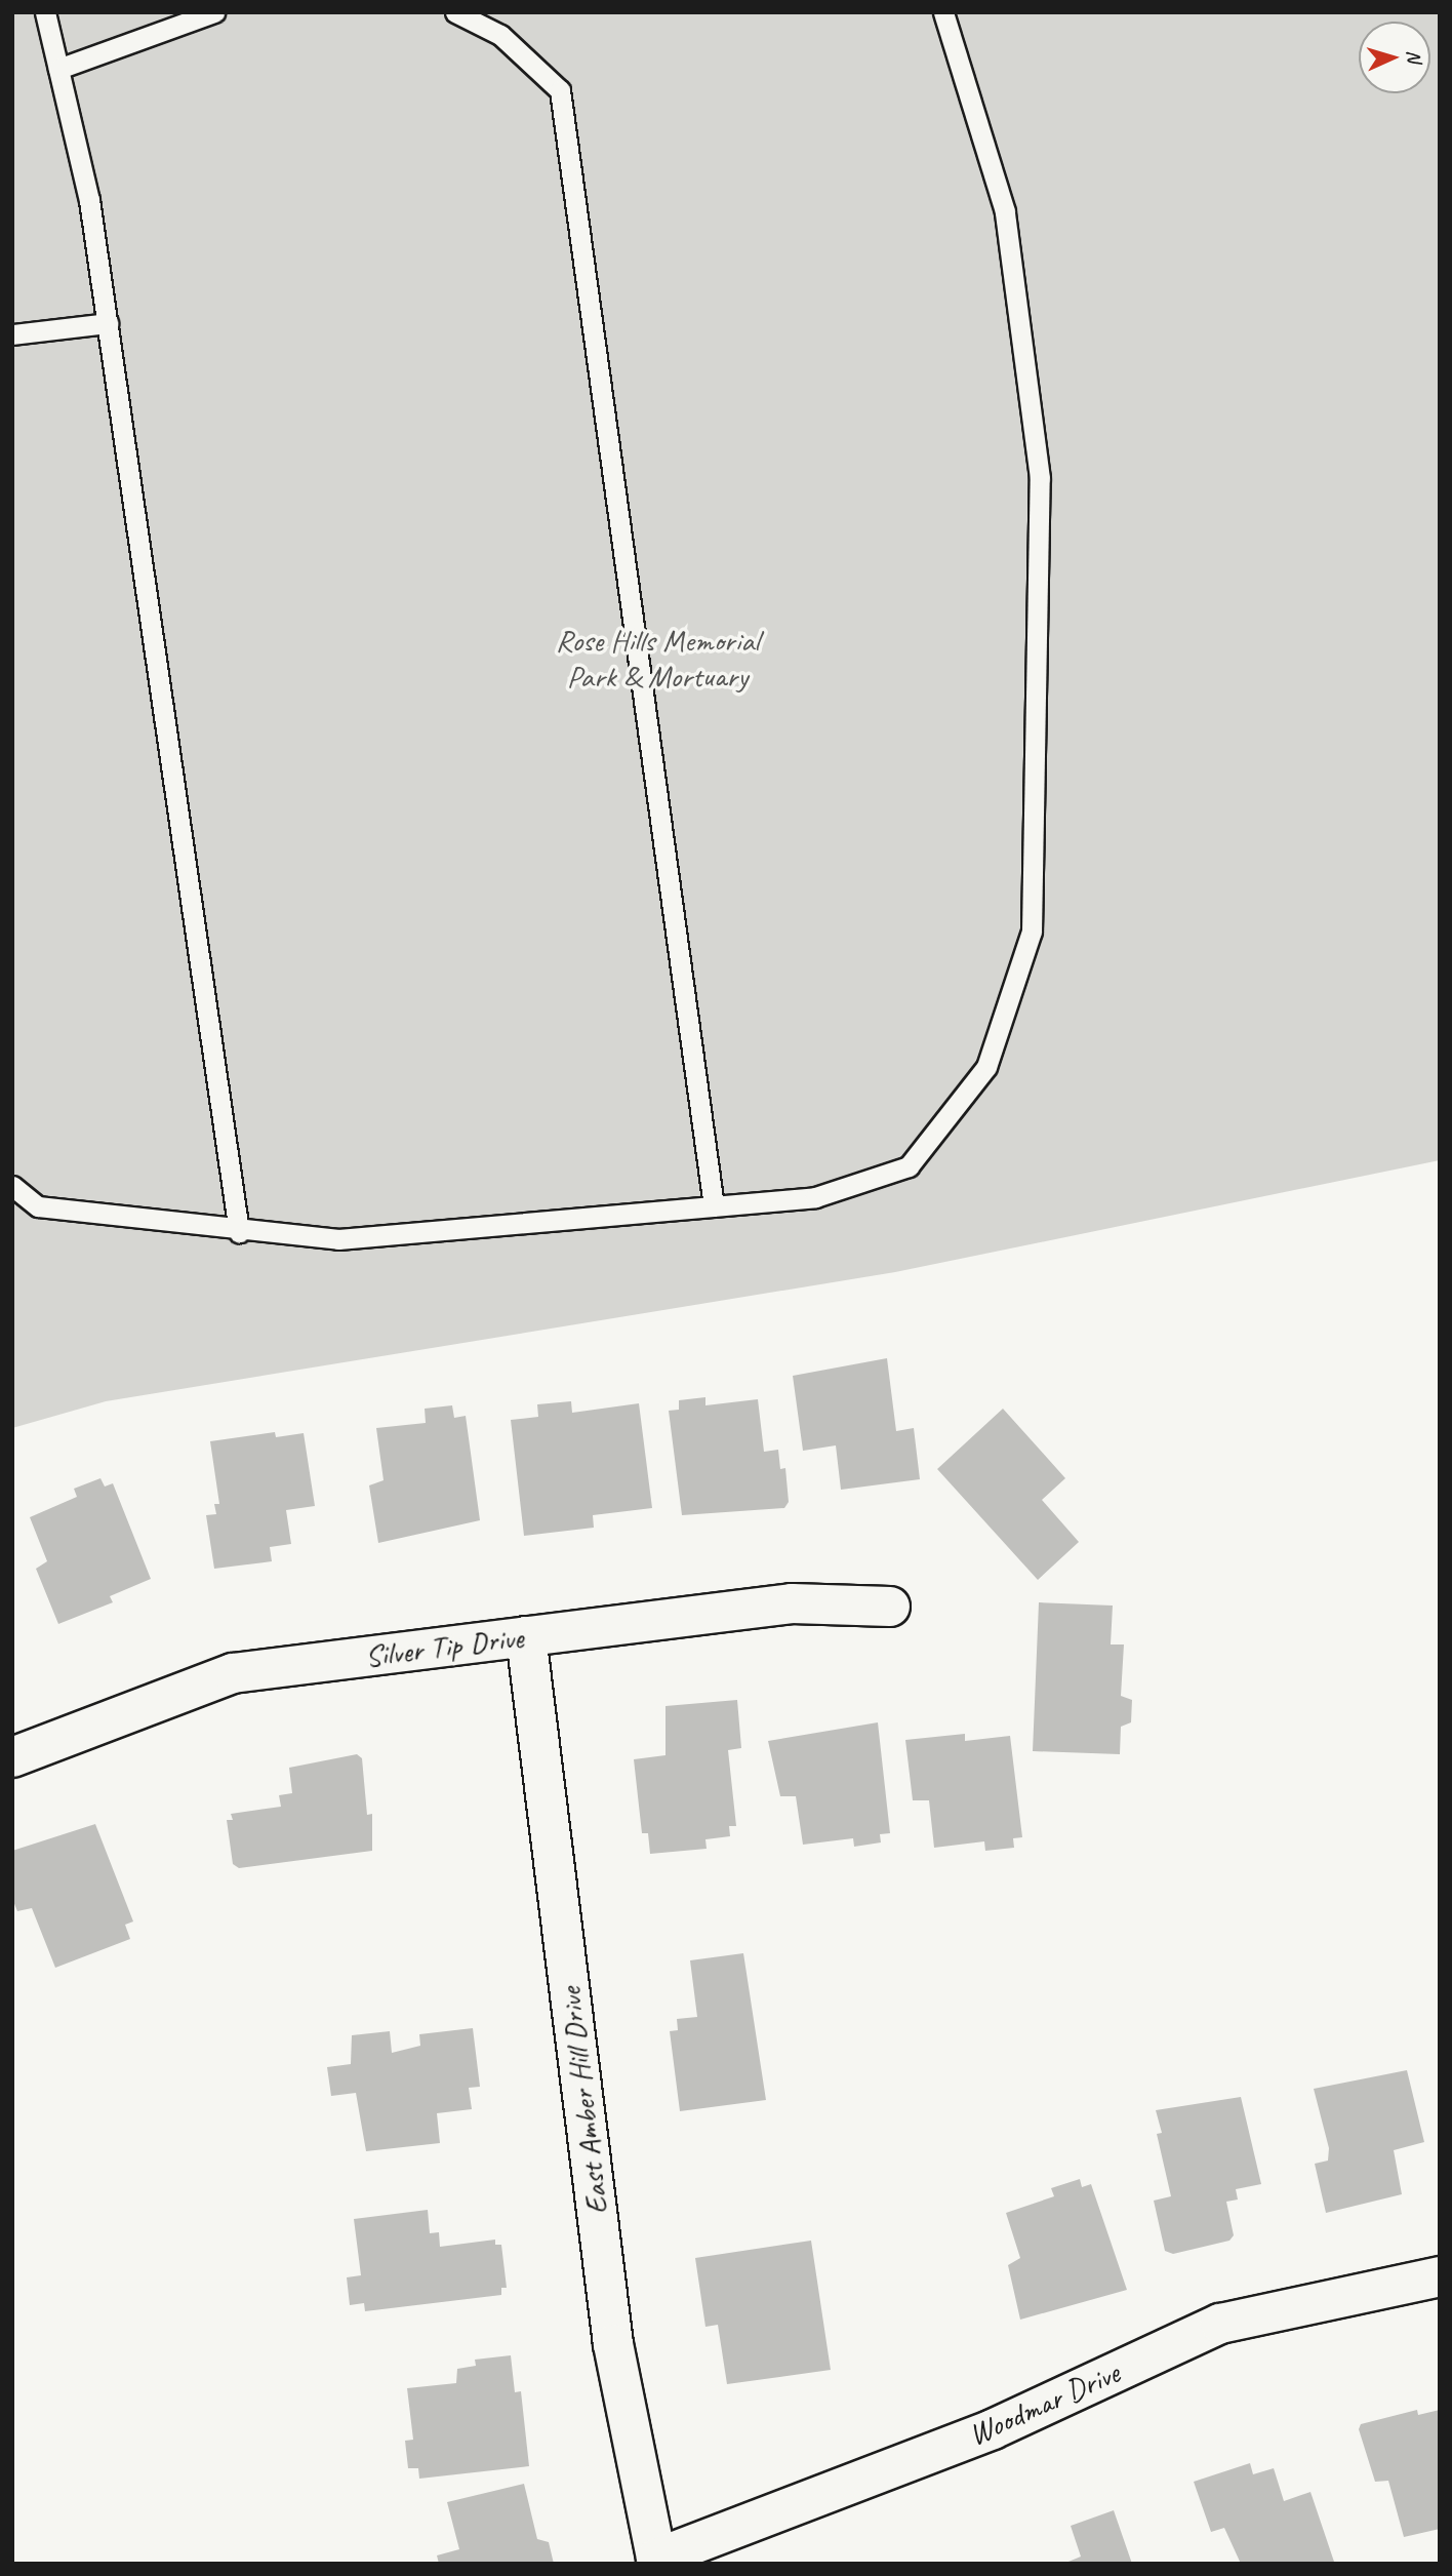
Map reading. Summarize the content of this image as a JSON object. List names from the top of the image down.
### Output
{
  "streets": {
    "street": ["Silver Tip Drive", "East Amber Hill Drive", "Woodmar Drive"]
  },
  "crossings": [
    ["Silver Tip Drive", "East Amber Hill Drive"],
    ["East Amber Hill Drive", "Woodmar Drive"]
  ],
  "parks": ["Rose Hills Memorial Park & Mortuary"],
  "north": "right"
}
